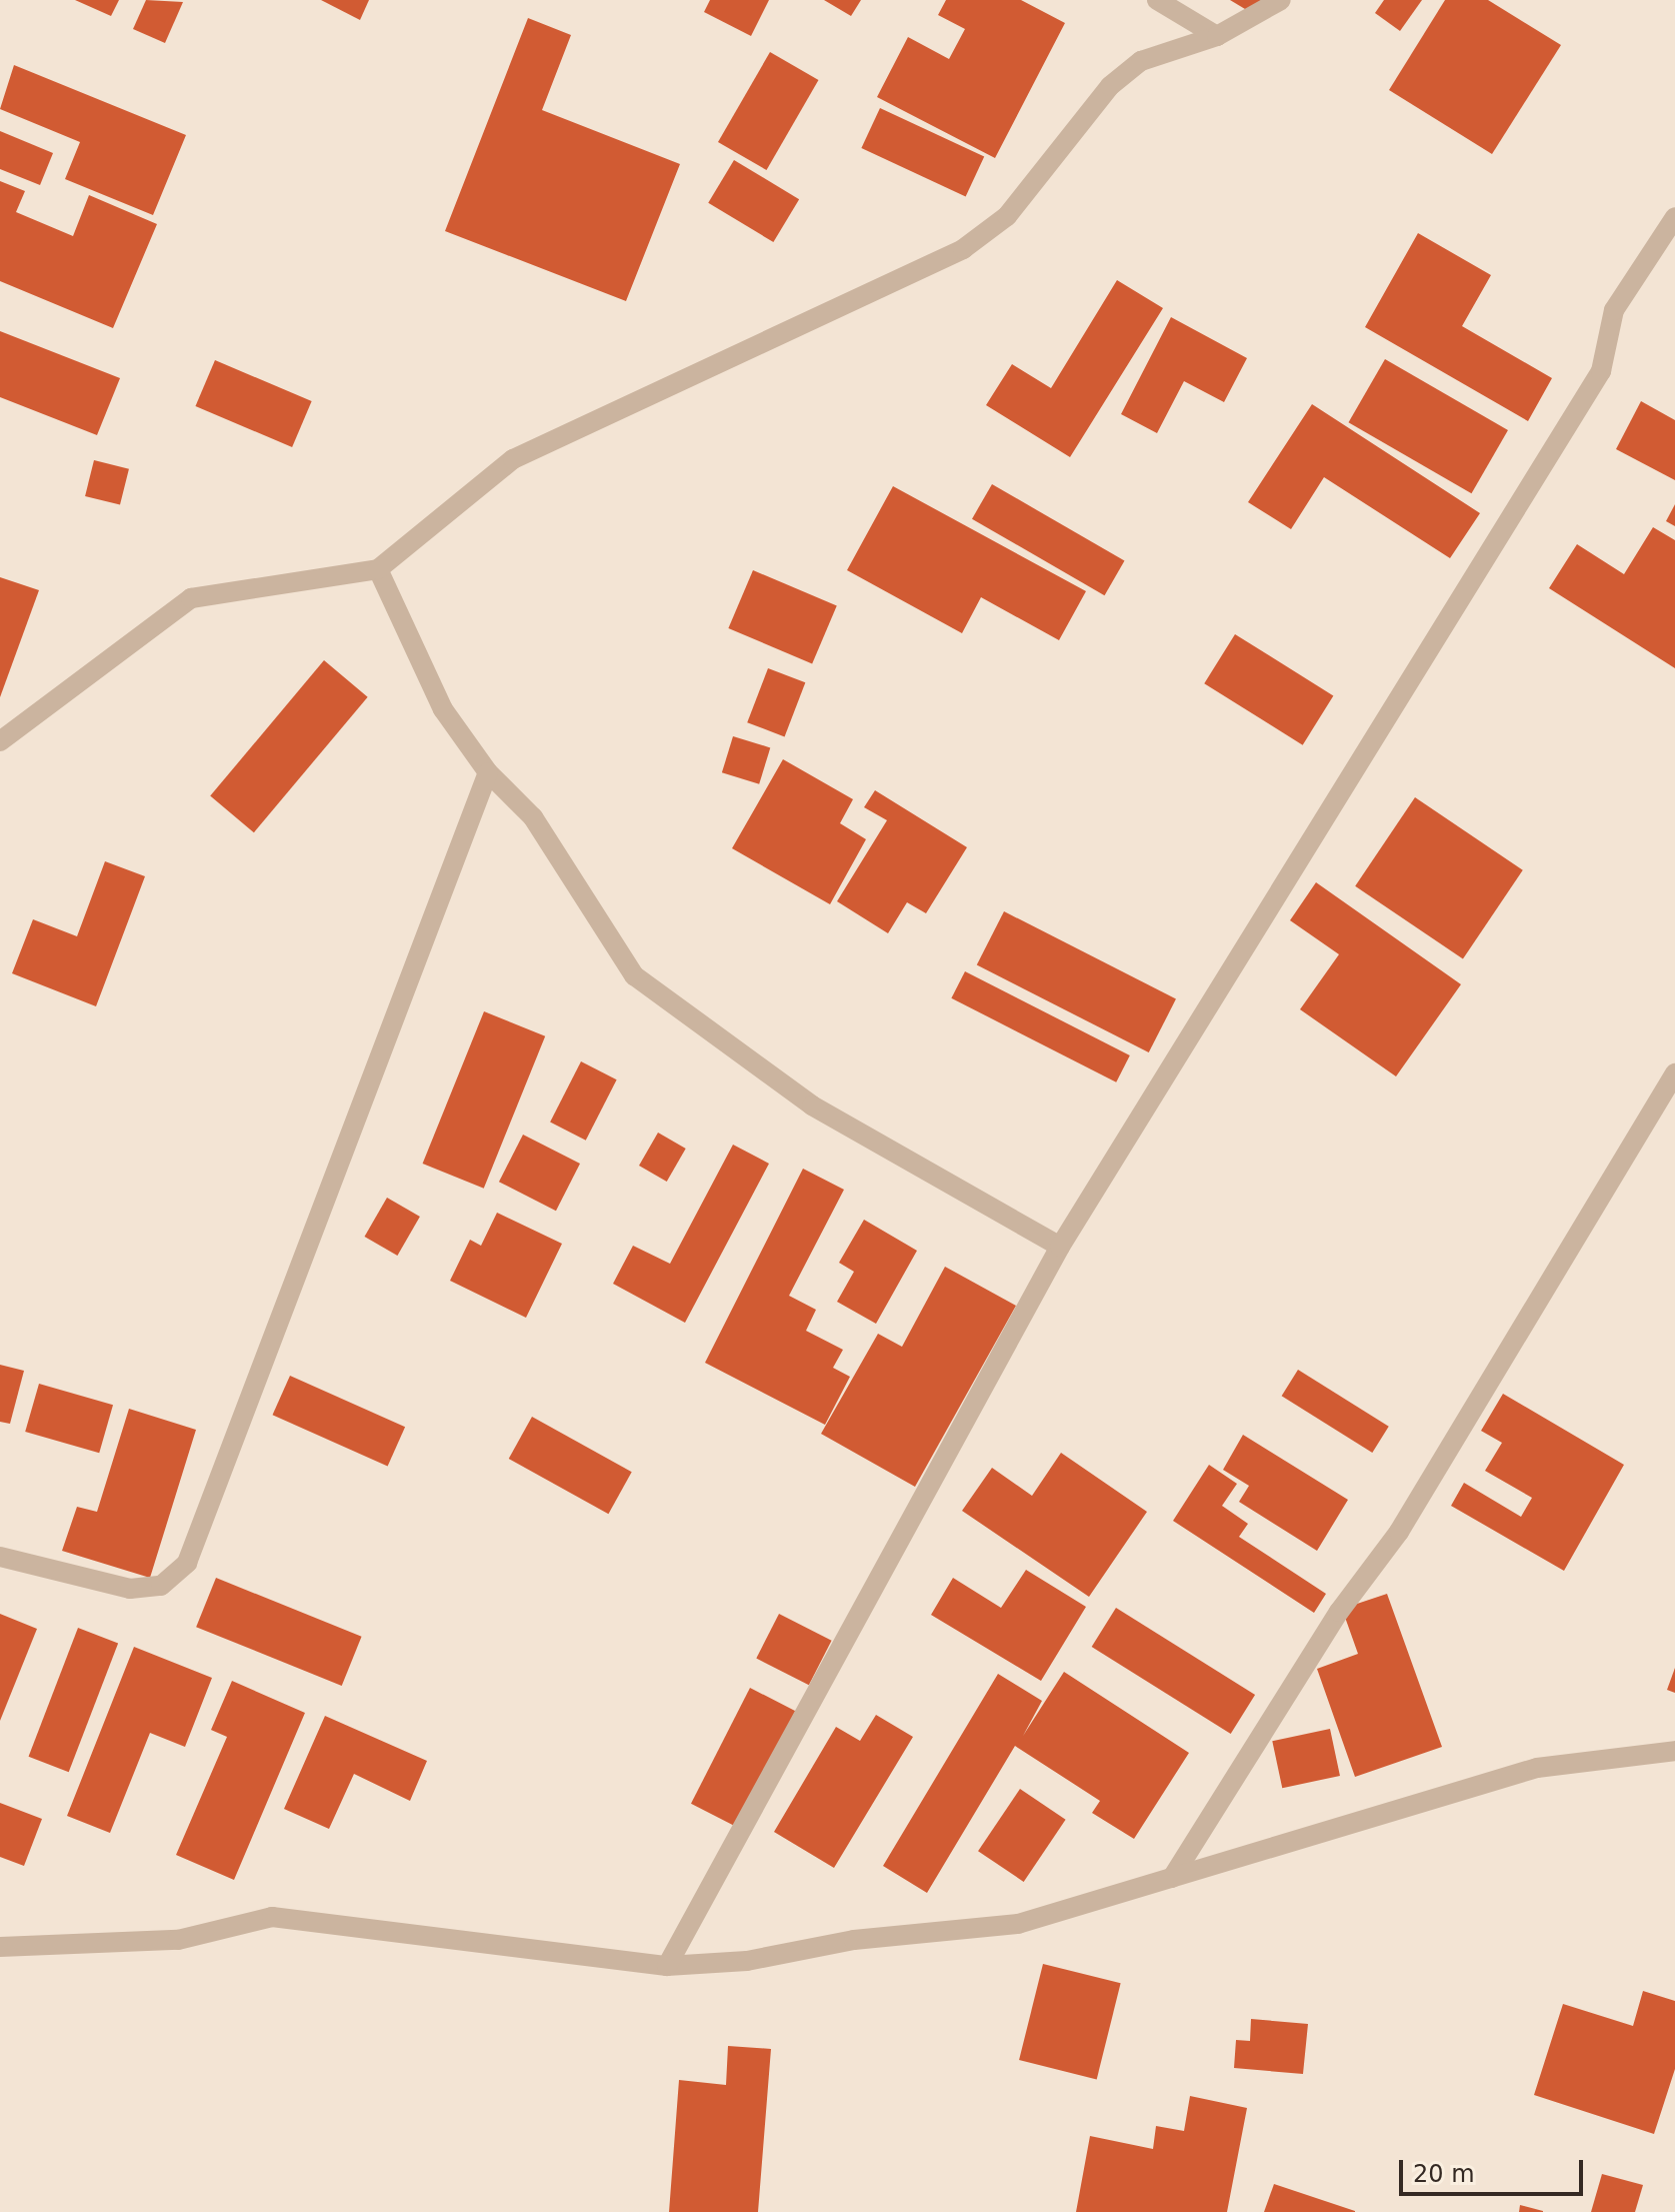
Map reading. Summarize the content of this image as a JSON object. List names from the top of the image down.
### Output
{
  "scale_bar": "20 m"
}
